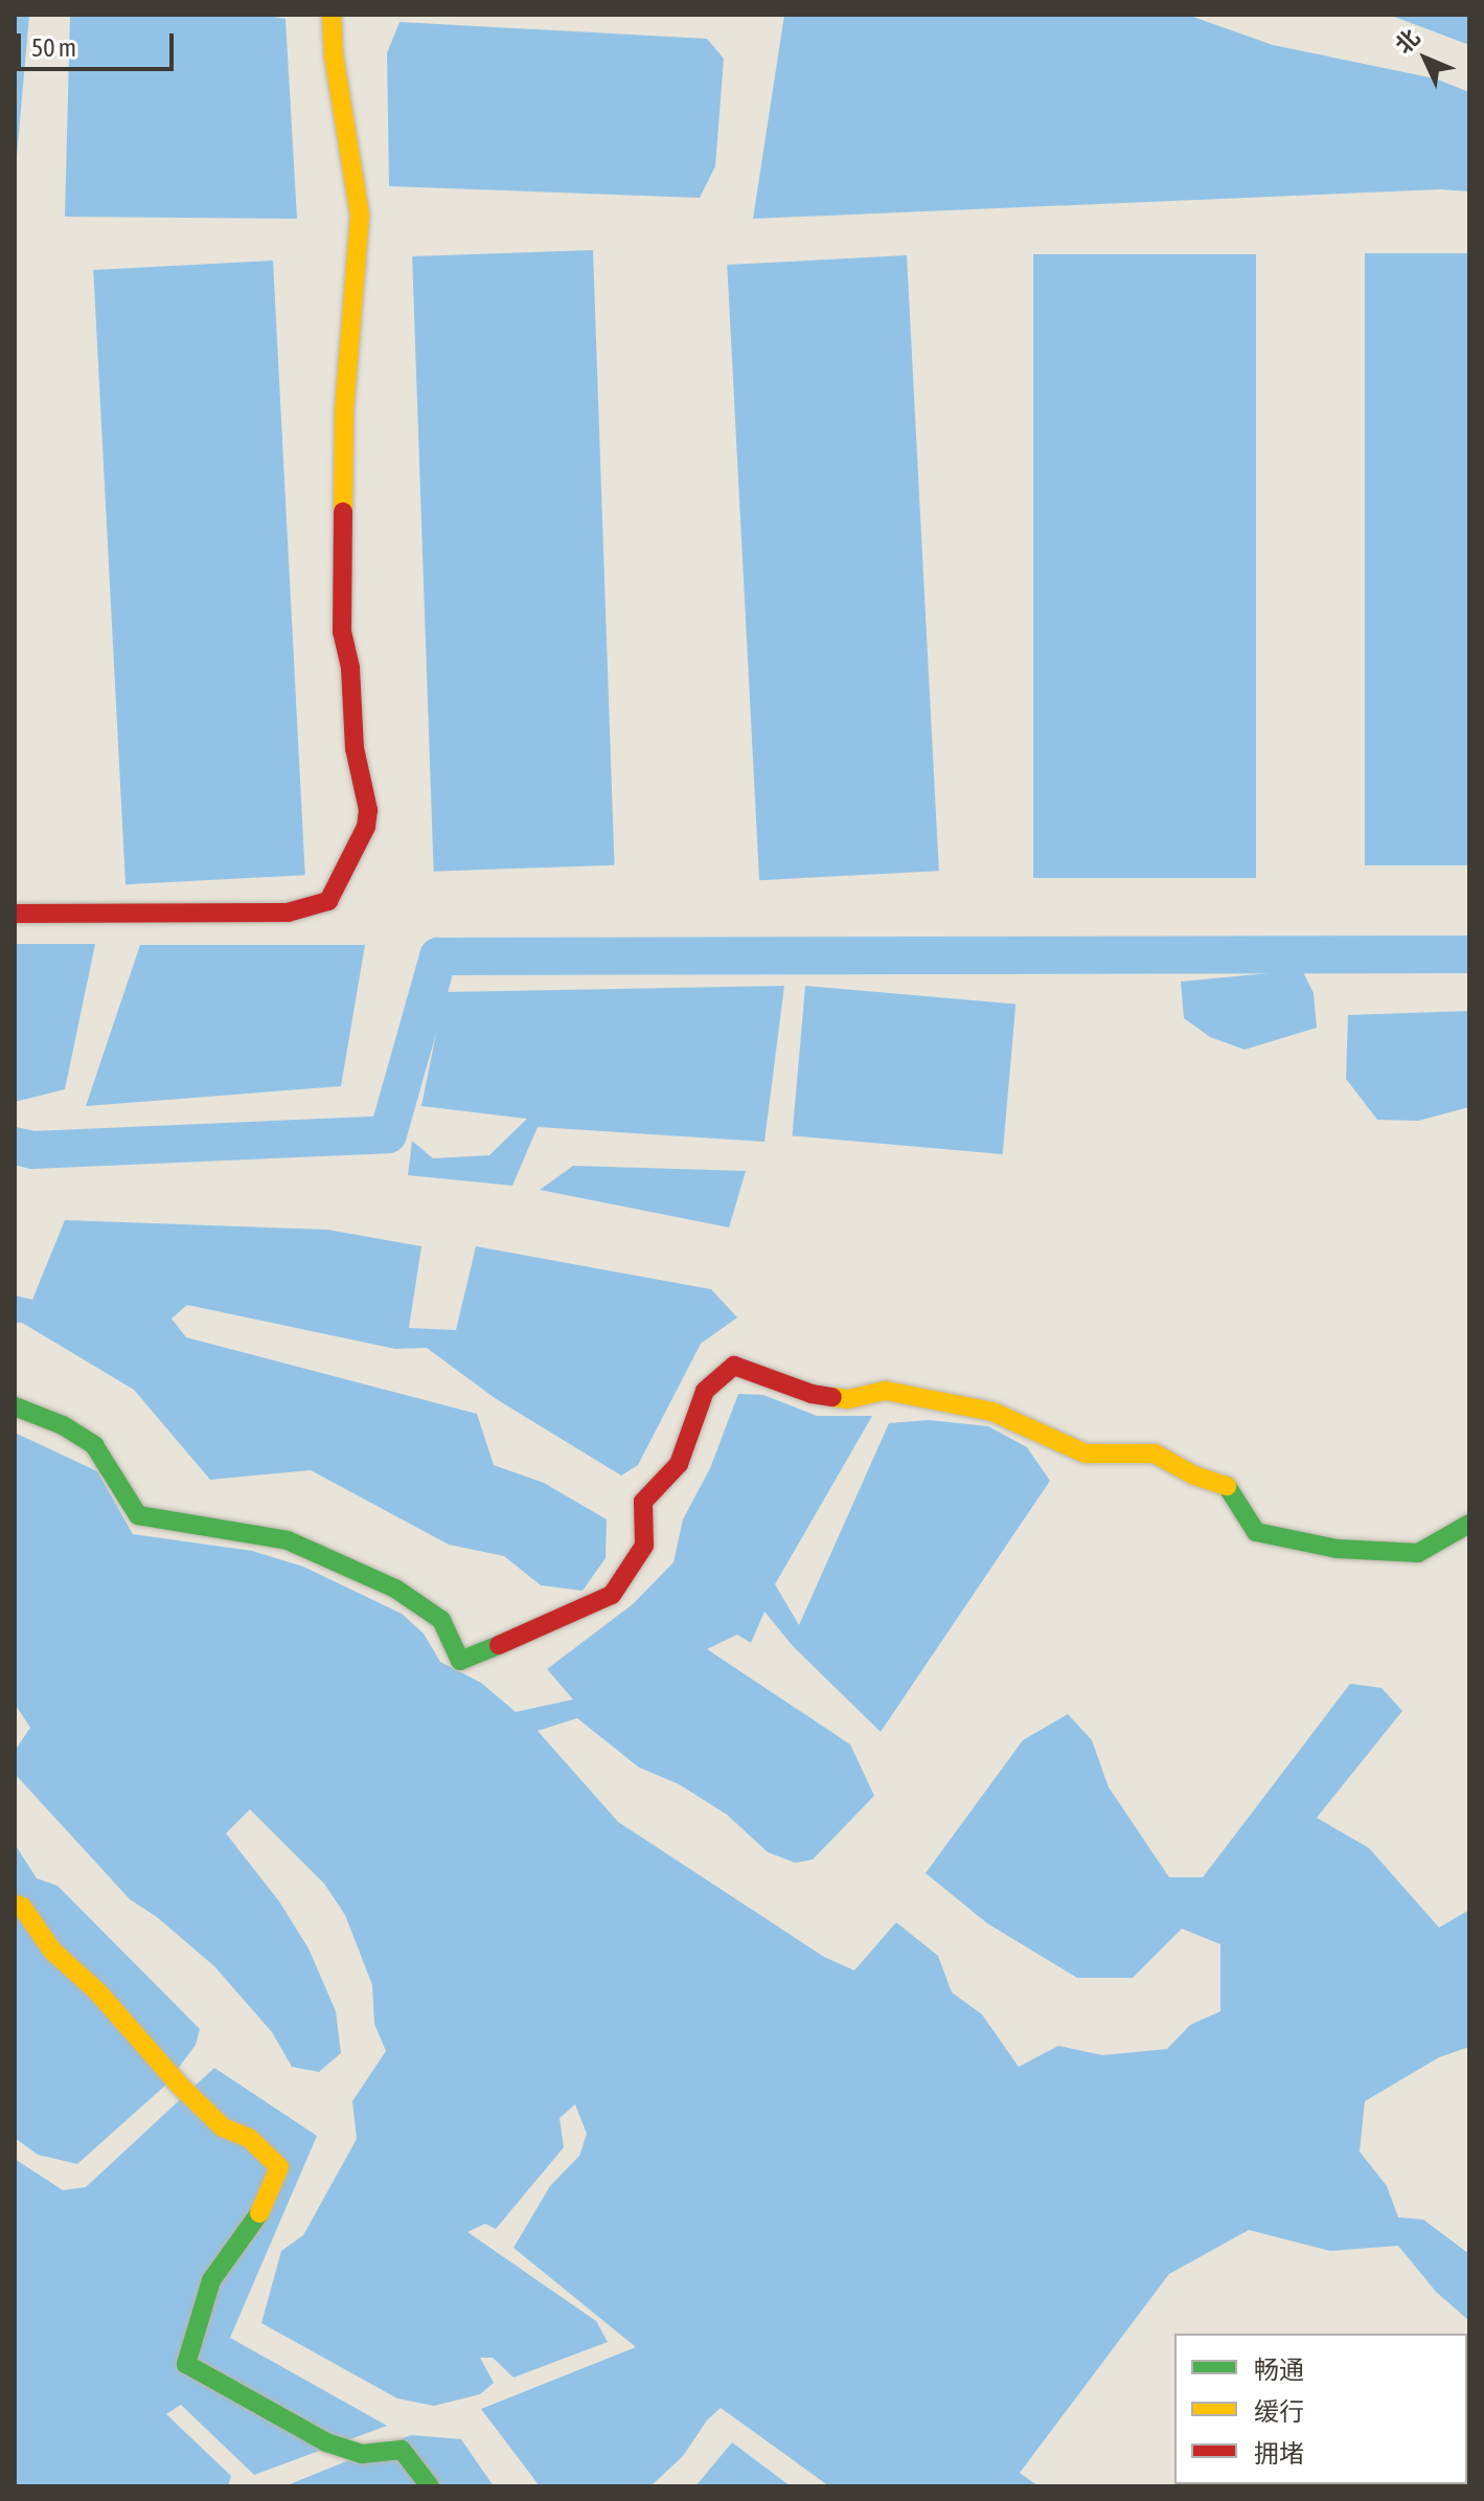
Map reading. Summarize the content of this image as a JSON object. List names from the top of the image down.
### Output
{
  "legend": ["畅通", "缓行", "拥堵"],
  "scale_bar": "50 m",
  "north": "top left"
}
